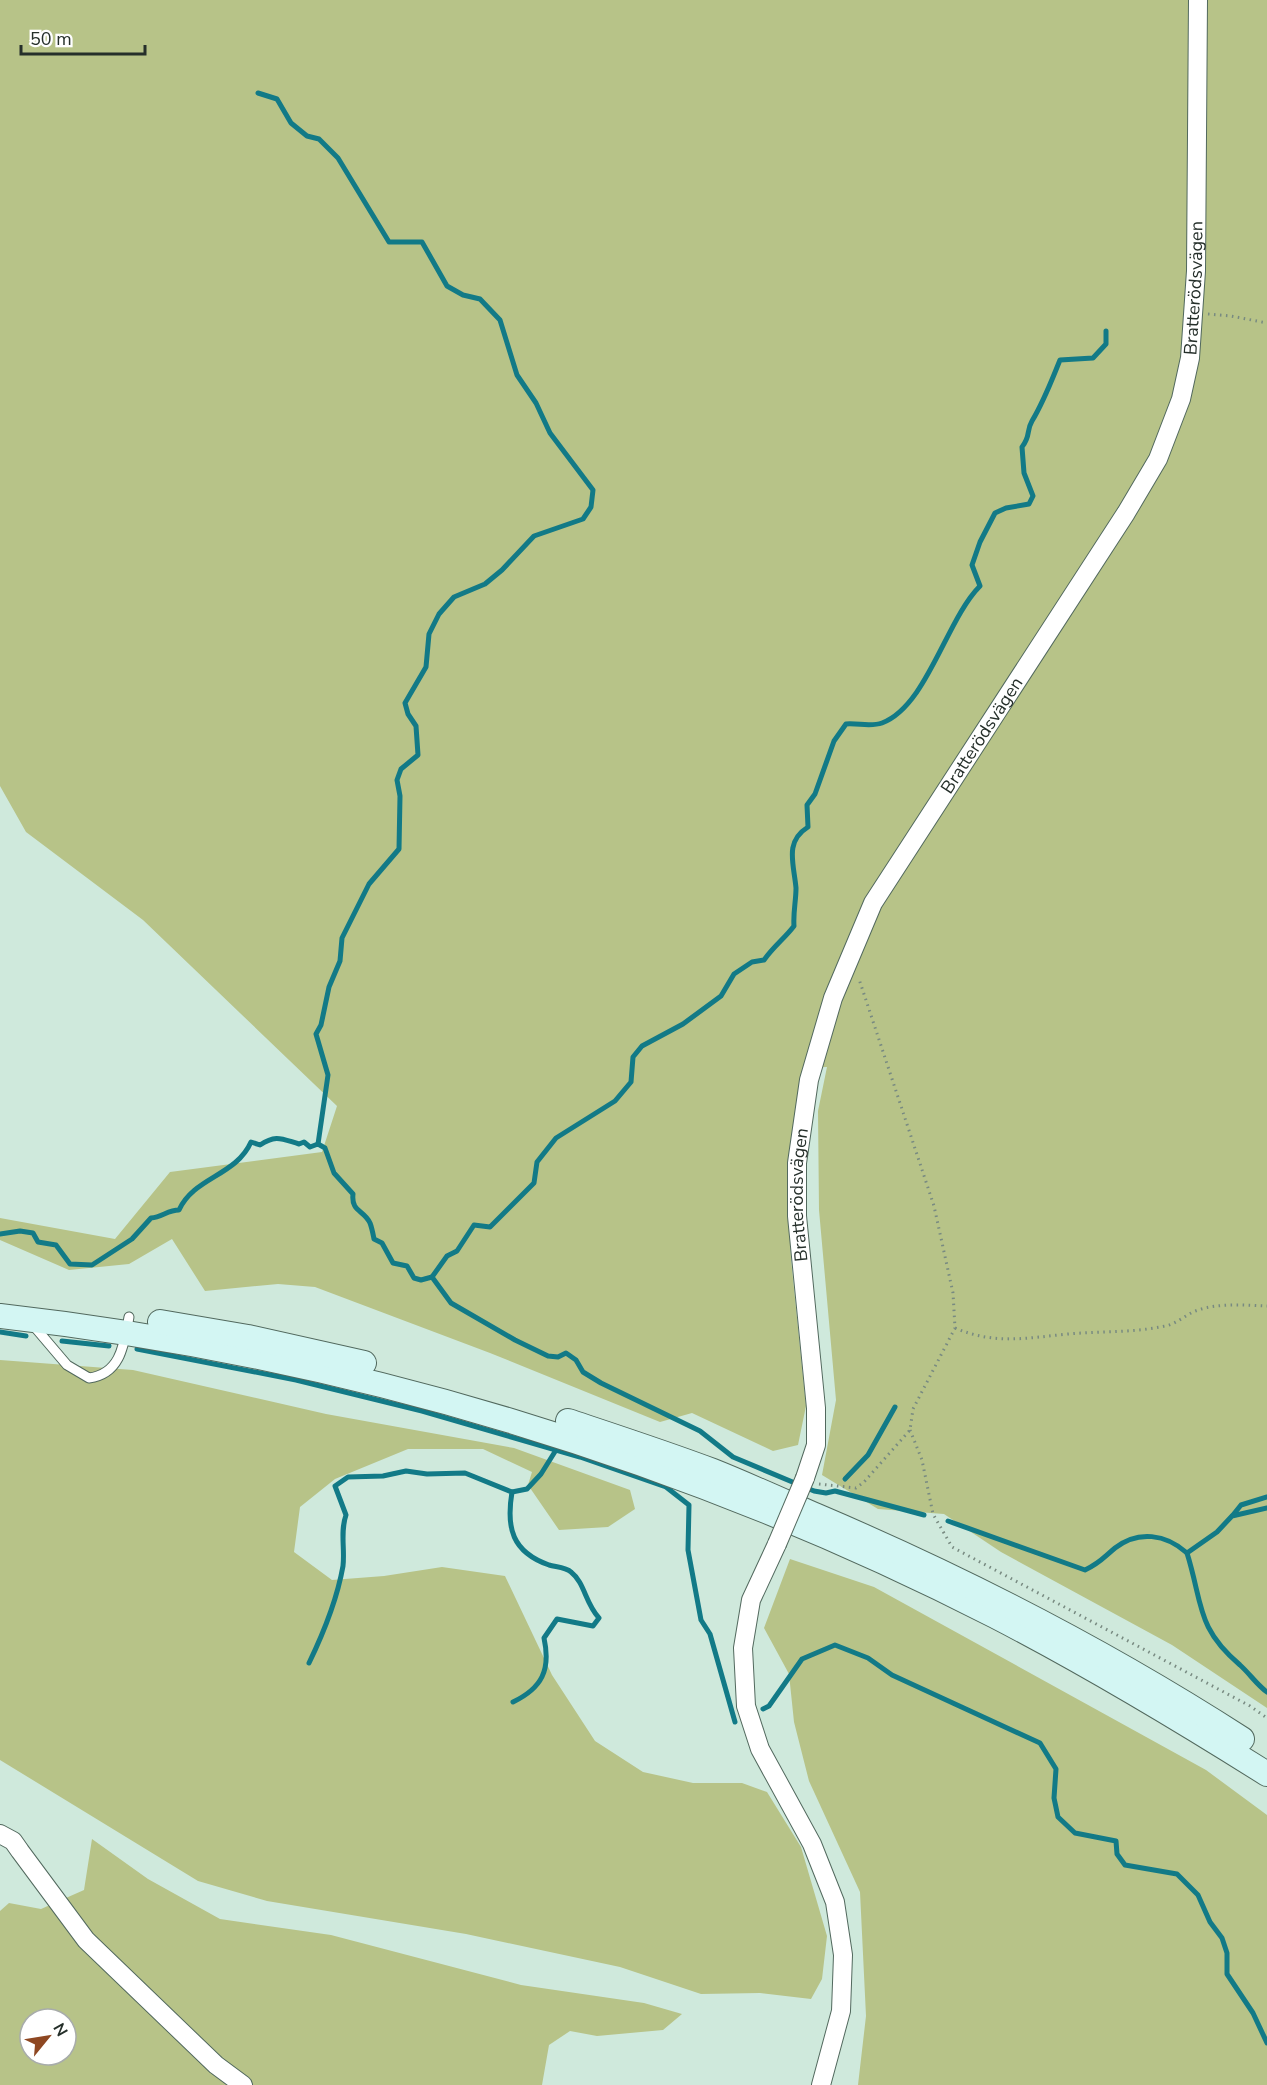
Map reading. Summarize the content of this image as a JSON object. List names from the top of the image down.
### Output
{
  "streets": {
    "street": ["Bratterödsvägen"]
  },
  "scale_bar": "50 m",
  "north": "top right"
}
